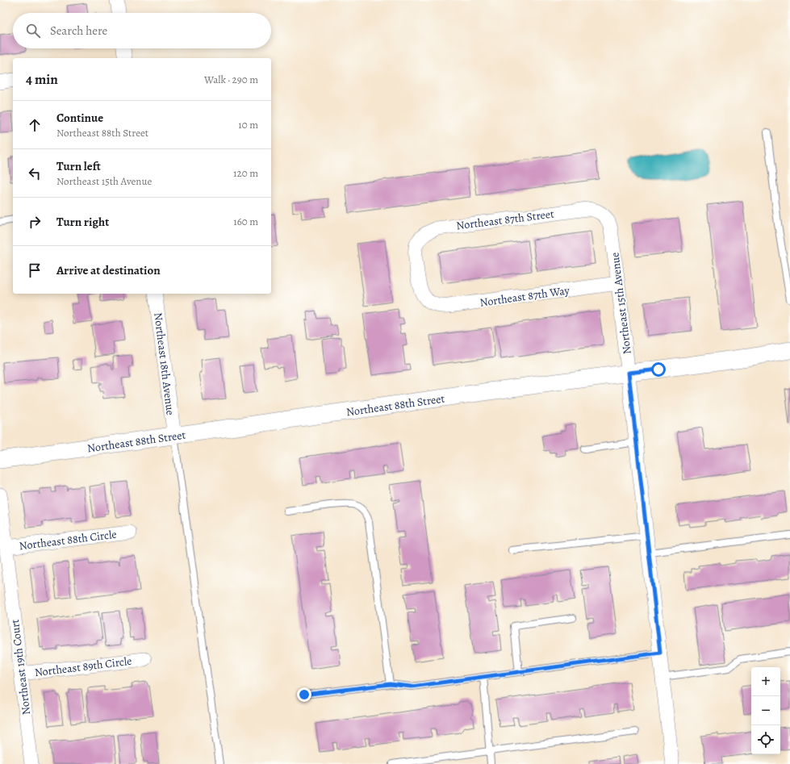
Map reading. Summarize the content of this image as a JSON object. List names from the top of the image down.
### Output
{
  "streets": {
    "street": [
      "Northeast 87th Street",
      "Northeast 87th Way",
      "Northeast 15th Avenue",
      "Northeast 18th Avenue",
      "Northeast 88th Street",
      "Northeast 88th Circle",
      "Northeast 89th Circle",
      "Northeast 19th Court"
    ]
  },
  "crossings": [
    ["Northeast 87th Street", "Northeast 87th Way"],
    ["Northeast 87th Street", "Northeast 15th Avenue"],
    ["Northeast 87th Way", "Northeast 15th Avenue"],
    ["Northeast 15th Avenue", "Northeast 88th Street"],
    ["Northeast 18th Avenue", "Northeast 88th Street"],
    ["Northeast 88th Circle", "Northeast 19th Court"],
    ["Northeast 89th Circle", "Northeast 19th Court"]
  ],
  "page": {
    "search": "Search here",
    "heading": ["4 min", "Walk · 290 m"],
    "list": [
      ["Continue", "Northeast 88th Street", "10 m"],
      ["Turn left", "Northeast 15th Avenue", "120 m"],
      ["Turn right", "160 m"],
      "Arrive at destination"
    ],
    "map_buttons": ["+", "−"]
  }
}
